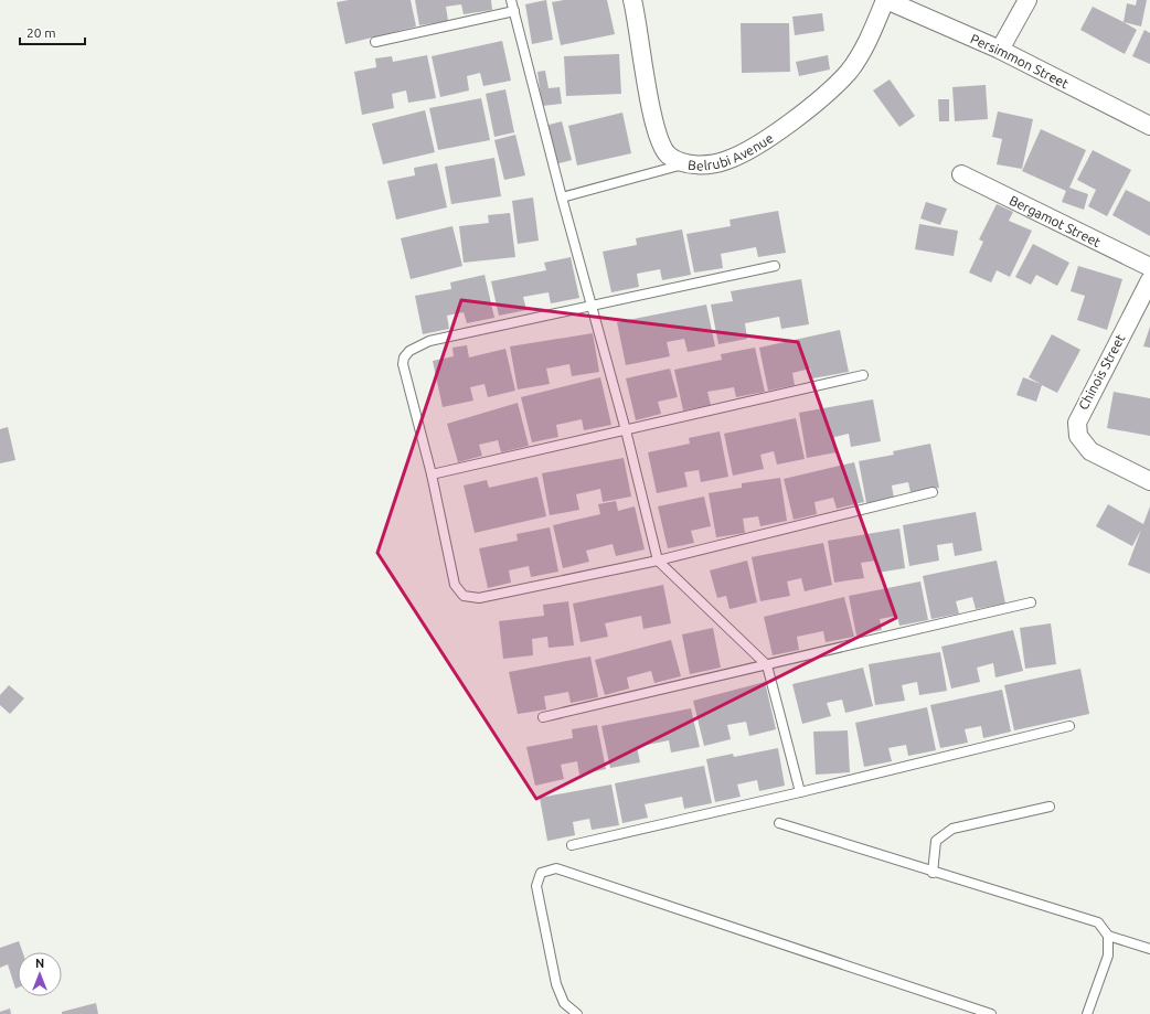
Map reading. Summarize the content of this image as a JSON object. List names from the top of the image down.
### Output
{
  "streets": {
    "street": [
      "Persimmon Street",
      "Belrubi Avenue",
      "Bergamot Street",
      "Chinois Street"
    ]
  },
  "crossings": [
    ["Persimmon Street", "Belrubi Avenue"]
  ],
  "scale_bar": "20 m",
  "north": "top"
}
